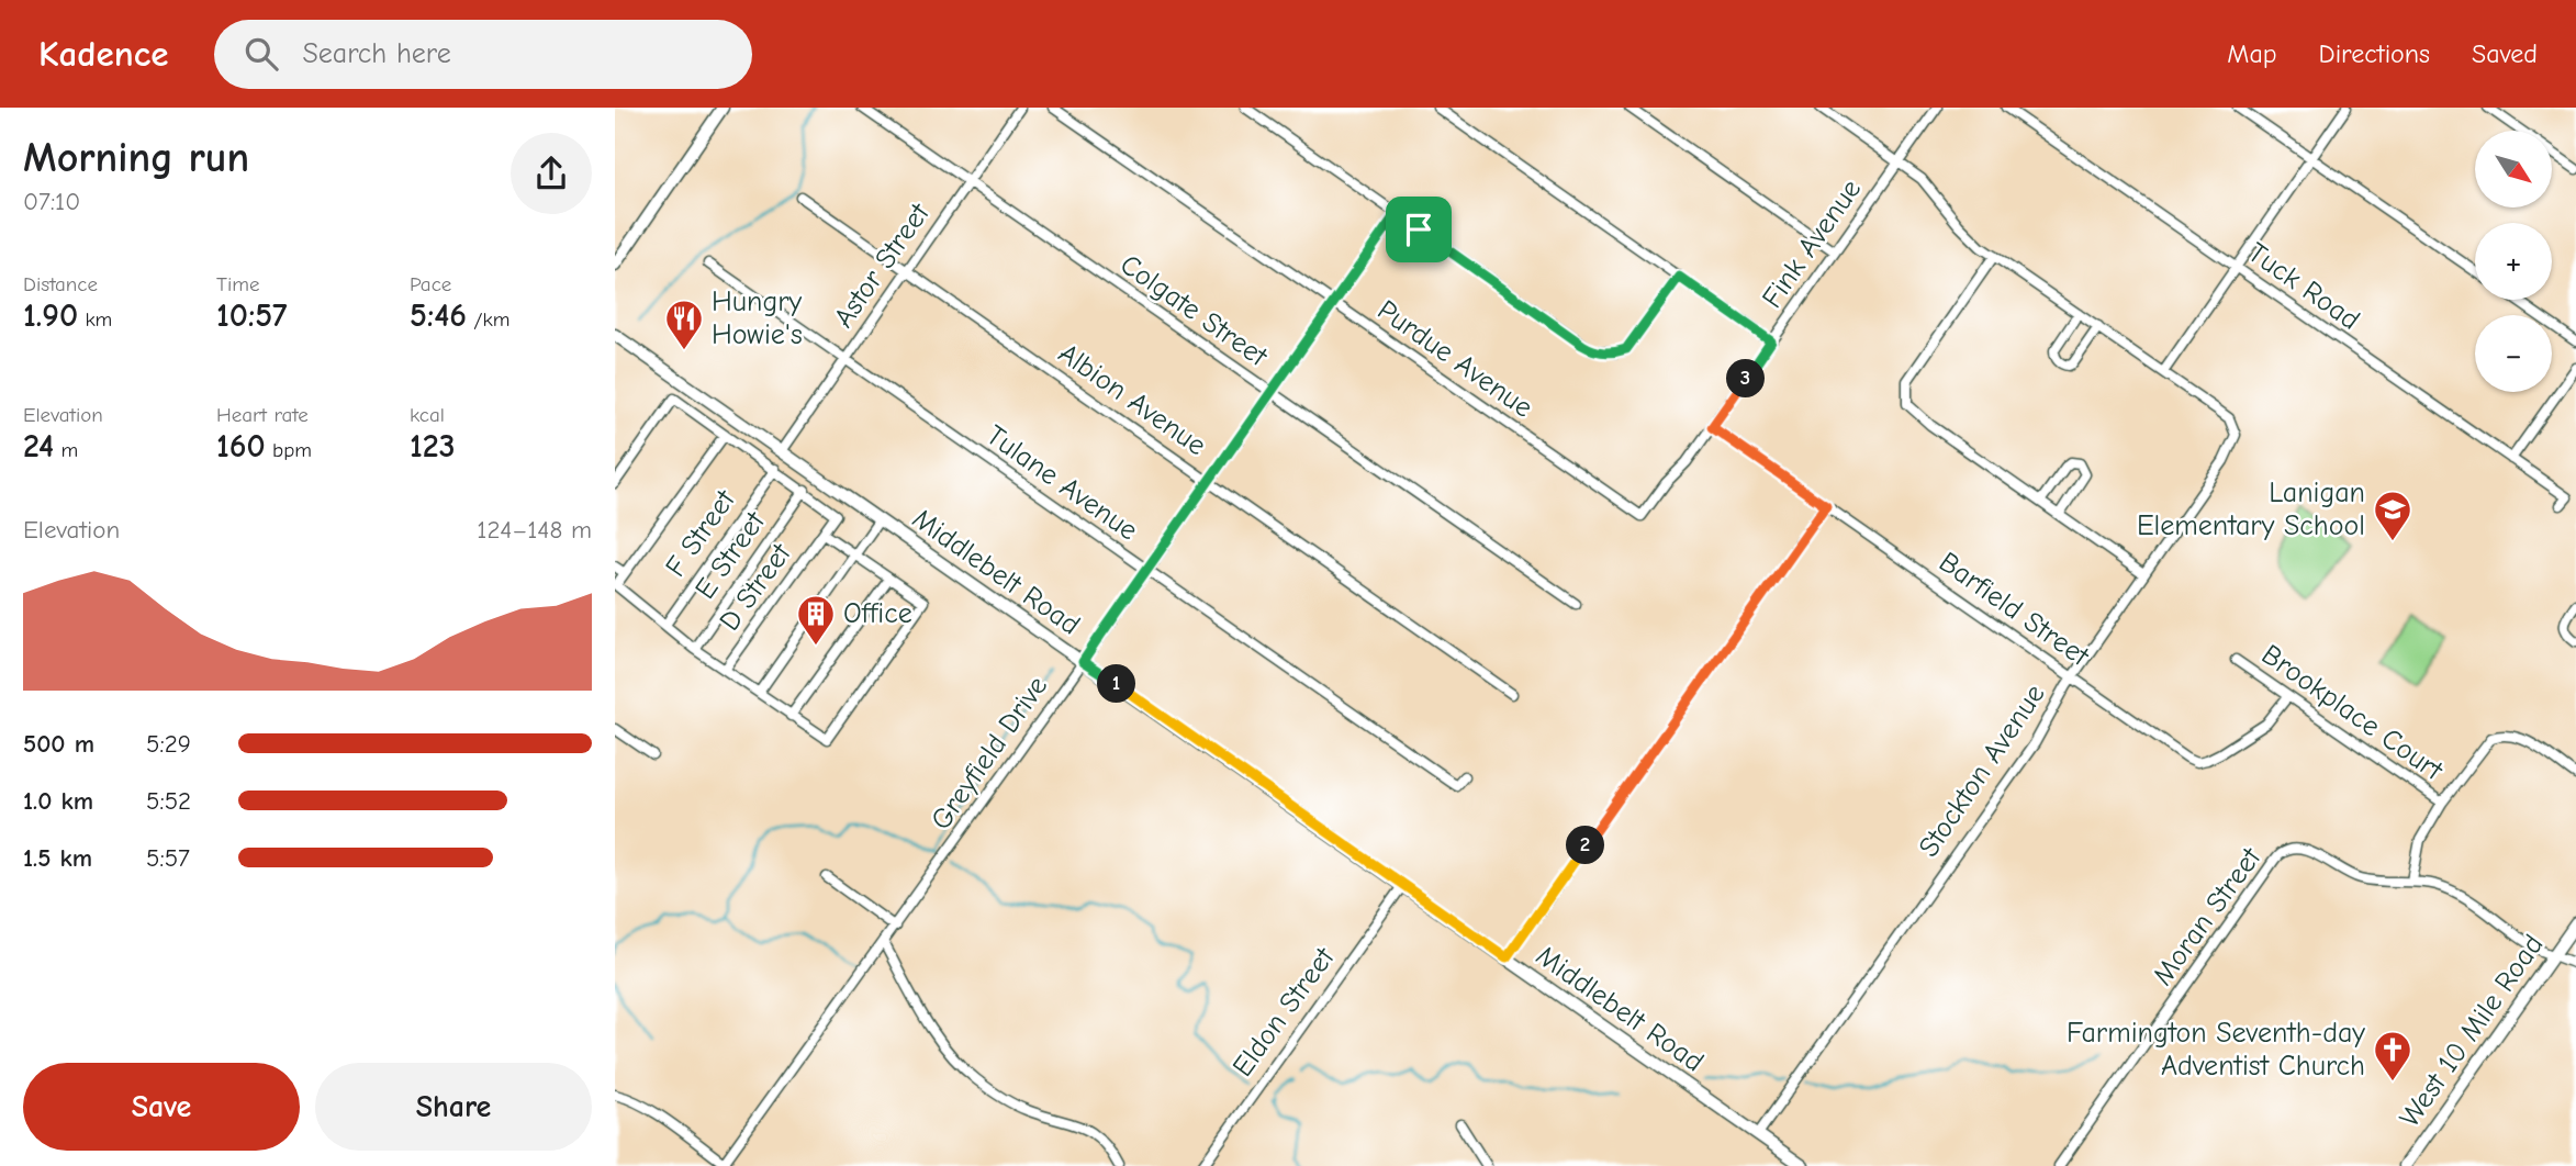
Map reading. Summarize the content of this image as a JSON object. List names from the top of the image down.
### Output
{
  "streets": {
    "street": [
      "Fink Avenue",
      "Astor Street",
      "Tuck Road",
      "Colgate Street",
      "Purdue Avenue",
      "Albion Avenue",
      "Tulane Avenue",
      "F Street",
      "E Street",
      "Middlebelt Road",
      "D Street",
      "Barfield Street",
      "Brookplace Court",
      "Greyfield Drive",
      "Stockton Avenue",
      "Moran Street",
      "Eldon Street",
      "West 10 Mile Road"
    ]
  },
  "crossings": [
    ["Fink Avenue", "Purdue Avenue"],
    ["Fink Avenue", "Barfield Street"],
    ["Astor Street", "Colgate Street"],
    ["Astor Street", "Albion Avenue"],
    ["Astor Street", "Tulane Avenue"],
    ["Astor Street", "Middlebelt Road"],
    ["Colgate Street", "Greyfield Drive"],
    ["Purdue Avenue", "Greyfield Drive"],
    ["Albion Avenue", "Greyfield Drive"],
    ["Tulane Avenue", "Greyfield Drive"],
    ["Middlebelt Road", "Greyfield Drive"],
    ["Middlebelt Road", "Stockton Avenue"],
    ["Middlebelt Road", "Eldon Street"],
    ["Barfield Street", "Brookplace Court"],
    ["Barfield Street", "Stockton Avenue"]
  ],
  "places": {
    "restaurant": ["Hungry Howie's"],
    "school or university": ["Lanigan Elementary School"],
    "building": ["Office"],
    "church": ["Farmington Seventh-day Adventist Church"]
  },
  "north": "bottom right",
  "page": {
    "header": "Kadence",
    "search": "Search here",
    "nav": ["Map", "Directions", "Saved"],
    "heading": ["Morning run", "07:10"],
    "map_buttons": ["+", "−"],
    "stats": [
      ["Distance", "1.90 km"],
      ["Time", "10:57"],
      ["Pace", "5:46 /km"],
      ["Elevation", "24 m"],
      ["Heart rate", "160 bpm"],
      ["kcal", "123"]
    ],
    "pins": ["3", "1", "2"],
    "chart": ["Elevation", "124–148 m"],
    "list": [
      {
        "name": "500 m",
        "note": "5:29"
      },
      {
        "name": "1.0 km",
        "note": "5:52"
      },
      {
        "name": "1.5 km",
        "note": "5:57"
      }
    ],
    "buttons": ["Save", "Share"]
  }
}
